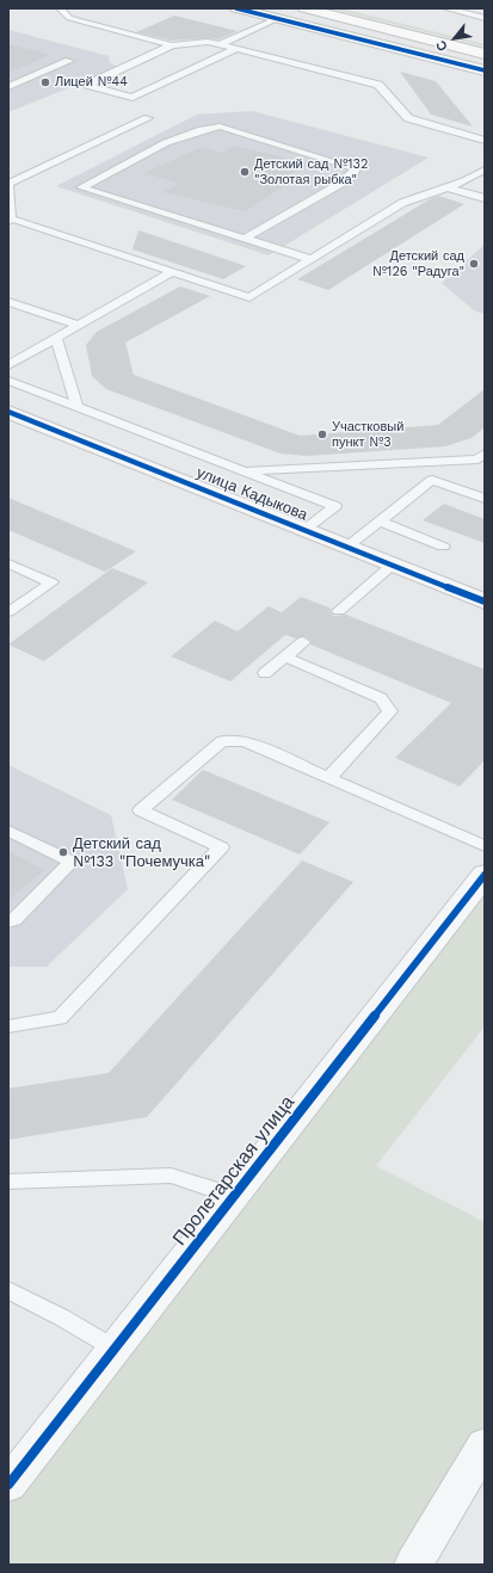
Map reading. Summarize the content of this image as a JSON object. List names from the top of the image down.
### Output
{
  "streets": {
    "street": ["улица Кадыкова", "Пролетарская улица"]
  },
  "places": [
    "Лицей №44",
    "Детский сад №132 \"Золотая рыбка\"",
    "Детский сад №126 \"Радуга\"",
    "Участковый пункт №3",
    "Детский сад №133 \"Почемучка\""
  ],
  "north": "bottom left"
}
